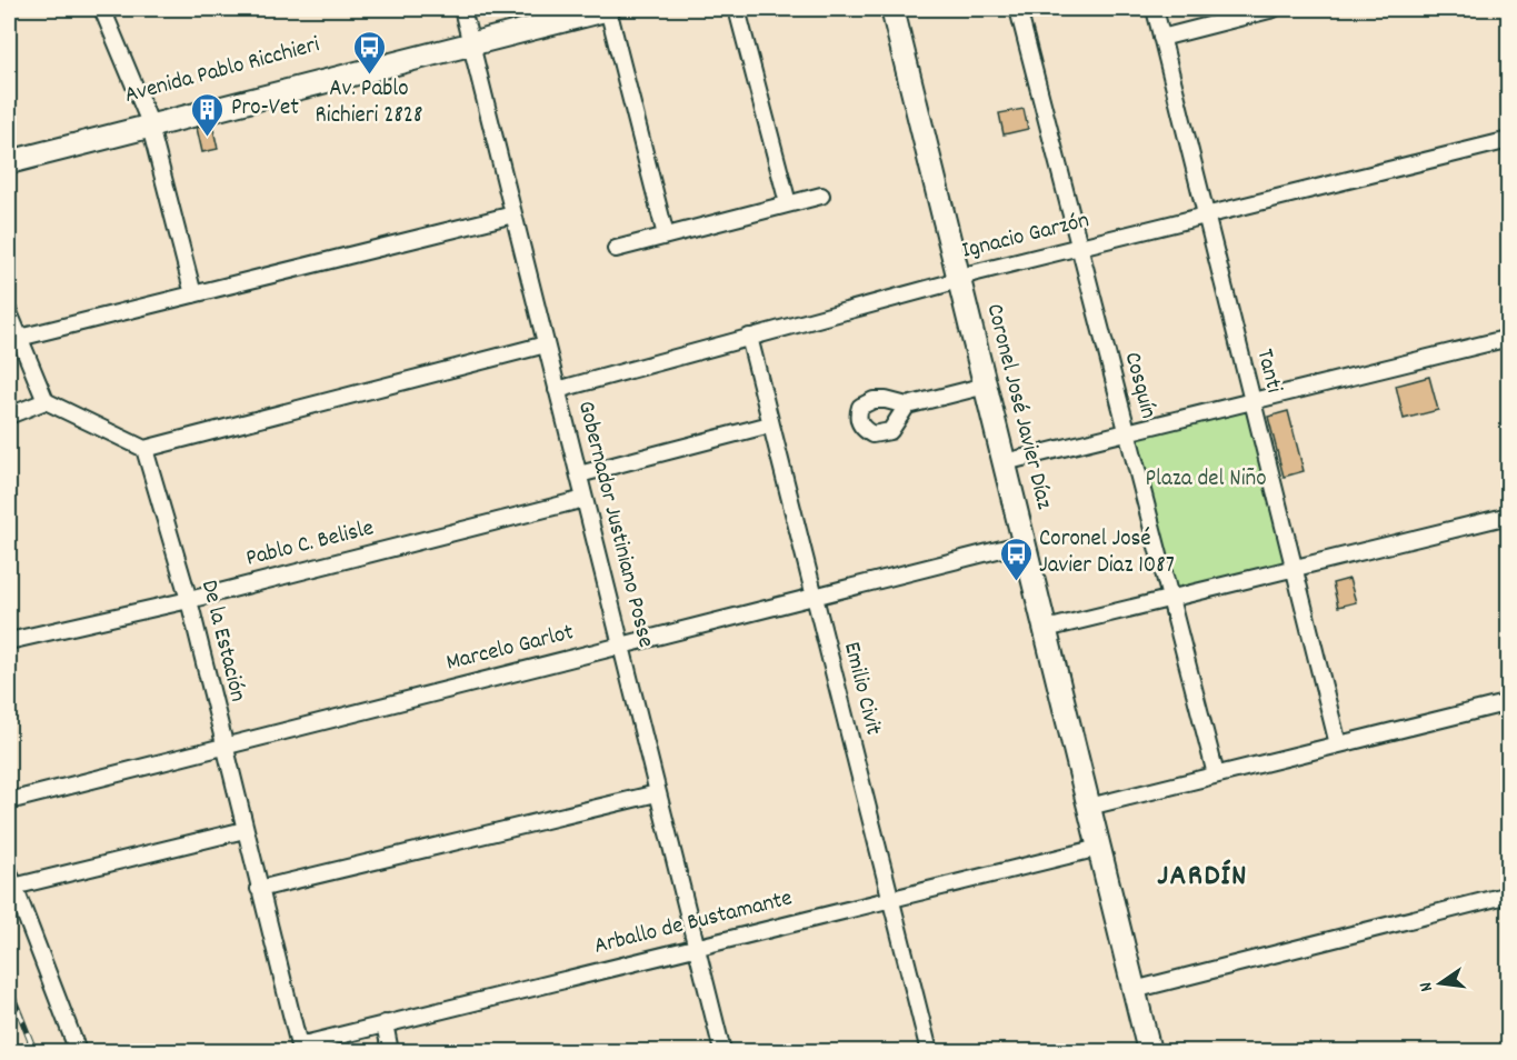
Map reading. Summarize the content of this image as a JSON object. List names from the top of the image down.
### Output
{
  "streets": {
    "main road": ["Avenida Pablo Ricchieri", "Coronel José Javier Díaz"],
    "street": [
      "Ignacio Garzón",
      "Tanti",
      "Cosquín",
      "Gobernador Justiniano Posse",
      "Pablo C. Belisle",
      "De la Estación",
      "Marcelo Garlot",
      "Emilio Civit",
      "Arballo de Bustamante"
    ]
  },
  "crossings": [
    ["Avenida Pablo Ricchieri", "Gobernador Justiniano Posse"],
    ["Ignacio Garzón", "Tanti"],
    ["Ignacio Garzón", "Cosquín"],
    ["Ignacio Garzón", "Coronel José Javier Díaz"],
    ["Ignacio Garzón", "Gobernador Justiniano Posse"],
    ["Ignacio Garzón", "Emilio Civit"],
    ["Coronel José Javier Díaz", "Marcelo Garlot"],
    ["Coronel José Javier Díaz", "Arballo de Bustamante"],
    ["Gobernador Justiniano Posse", "Pablo C. Belisle"],
    ["Gobernador Justiniano Posse", "Marcelo Garlot"],
    ["Gobernador Justiniano Posse", "Arballo de Bustamante"],
    ["Pablo C. Belisle", "De la Estación"],
    ["De la Estación", "Marcelo Garlot"],
    ["De la Estación", "Arballo de Bustamante"],
    ["Marcelo Garlot", "Emilio Civit"],
    ["Emilio Civit", "Arballo de Bustamante"]
  ],
  "districts": ["JARDÍN"],
  "parks": ["Plaza del Niño"],
  "places": {
    "bus stop": ["Av. Pablo Richieri 2828", "Coronel José Javier Diaz 1087"],
    "building": ["Pro-Vet"]
  },
  "north": "left"
}
